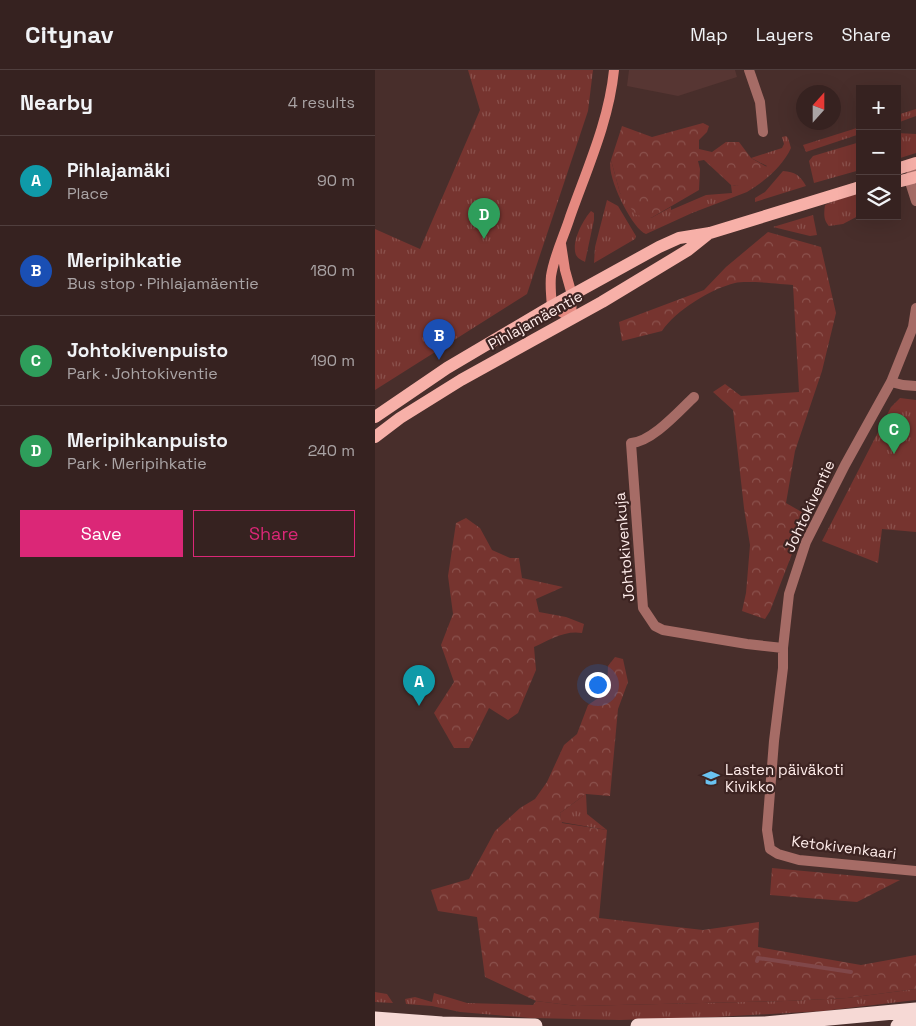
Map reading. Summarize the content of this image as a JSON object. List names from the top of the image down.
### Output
{
  "streets": {
    "main road": ["Pihlajamäentie"],
    "street": ["Johtokiventie", "Johtokivenkuja", "Ketokivenkaari"]
  },
  "crossings": [
    ["Johtokiventie", "Johtokivenkuja"],
    ["Johtokiventie", "Ketokivenkaari"]
  ],
  "places": {
    "school or university": ["Lasten päiväkoti Kivikko"]
  },
  "north": "top",
  "page": {
    "header": "Citynav",
    "nav": ["Map", "Layers", "Share"],
    "heading": ["Nearby", "4 results"],
    "map_buttons": ["+", "−"],
    "list": [
      {
        "mark": "A",
        "name": "Pihlajamäki",
        "note": "Place",
        "value": "90 m"
      },
      {
        "mark": "B",
        "name": "Meripihkatie",
        "note": "Bus stop · Pihlajamäentie",
        "value": "180 m"
      },
      {
        "mark": "C",
        "name": "Johtokivenpuisto",
        "note": "Park · Johtokiventie",
        "value": "190 m"
      },
      {
        "mark": "D",
        "name": "Meripihkanpuisto",
        "note": "Park · Meripihkatie",
        "value": "240 m"
      }
    ],
    "pins": [
      "D",
      "B",
      "C",
      "A"
    ],
    "buttons": ["Save", "Share"]
  }
}
